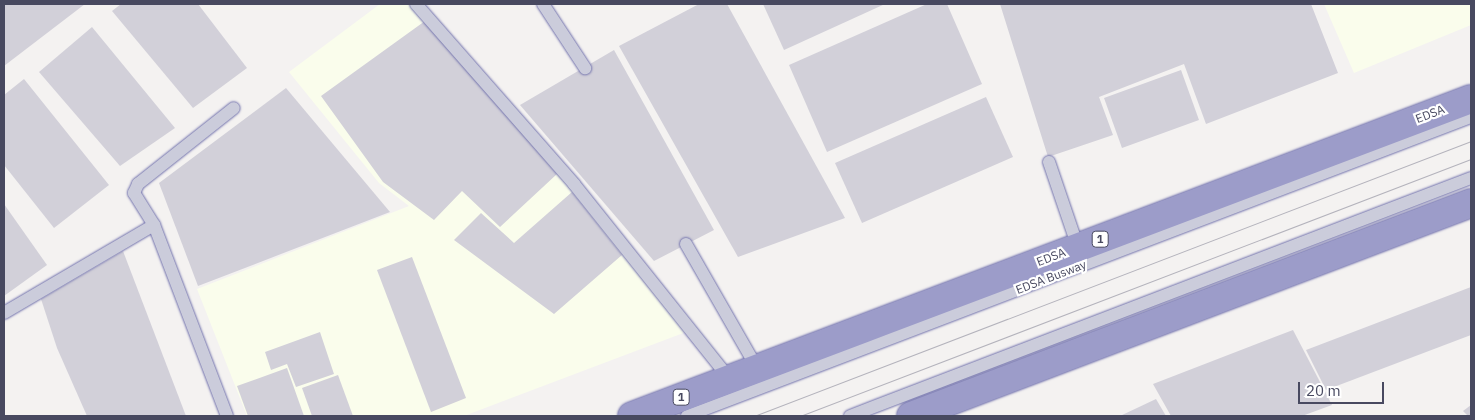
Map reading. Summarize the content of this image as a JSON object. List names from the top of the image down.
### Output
{
  "streets": {
    "highway": ["EDSA", "1"],
    "lane": ["EDSA Busway"]
  },
  "scale_bar": "20 m"
}
